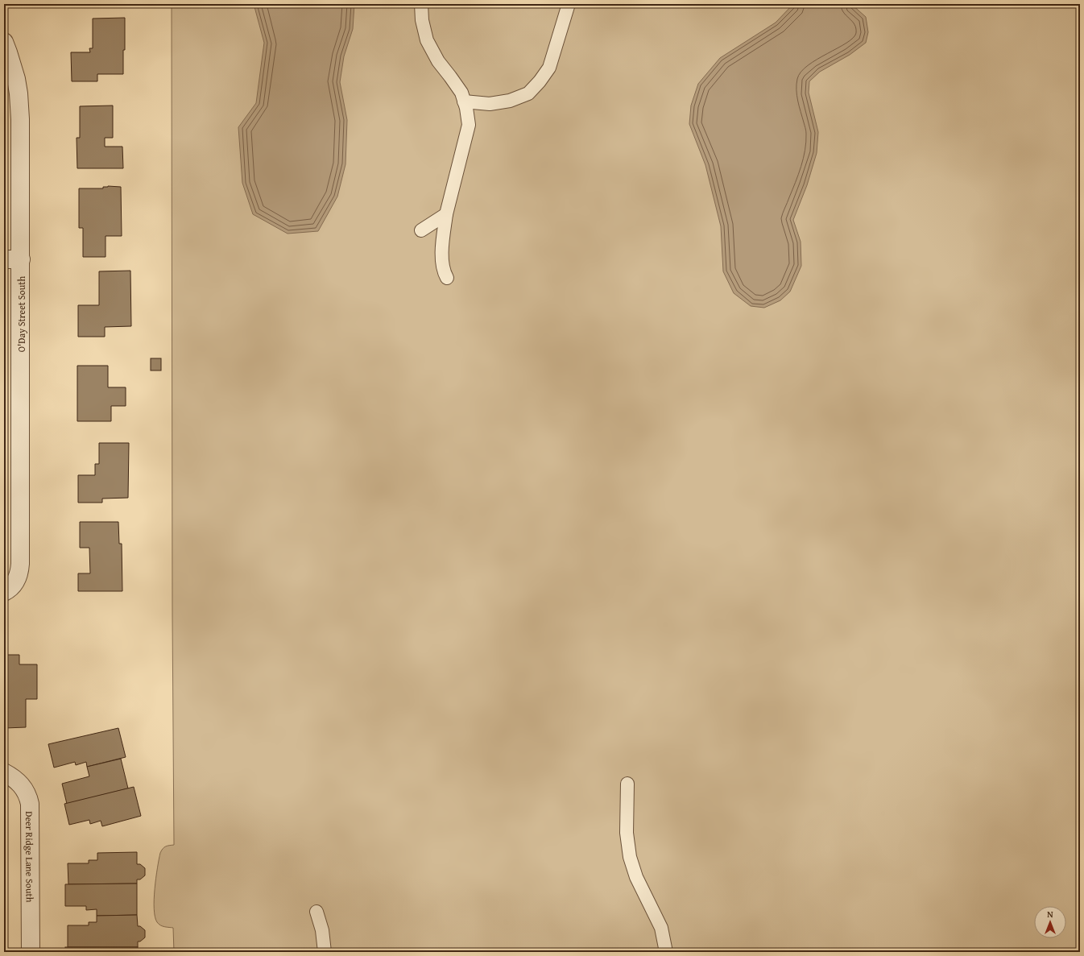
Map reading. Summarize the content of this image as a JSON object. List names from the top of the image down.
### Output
{
  "streets": {
    "street": ["O'Day Street South", "Deer Ridge Lane South"]
  },
  "north": "top"
}
